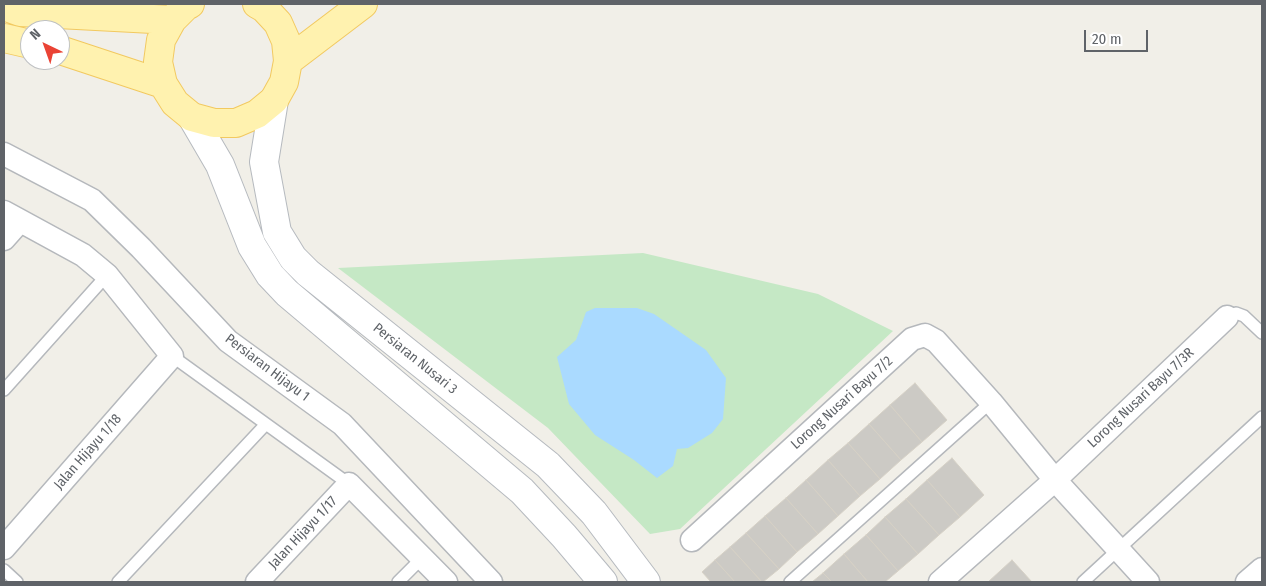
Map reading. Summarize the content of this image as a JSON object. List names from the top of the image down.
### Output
{
  "streets": {
    "main road": ["Persiaran Nusari 3"],
    "street": [
      "Persiaran Hijayu 1",
      "Lorong Nusari Bayu 7/3R",
      "Lorong Nusari Bayu 7/2",
      "Jalan Hijayu 1/18",
      "Jalan Hijayu 1/17"
    ]
  },
  "crossings": [
    ["Lorong Nusari Bayu 7/3R", "Lorong Nusari Bayu 7/2"]
  ],
  "scale_bar": "20 m",
  "north": "top left"
}
